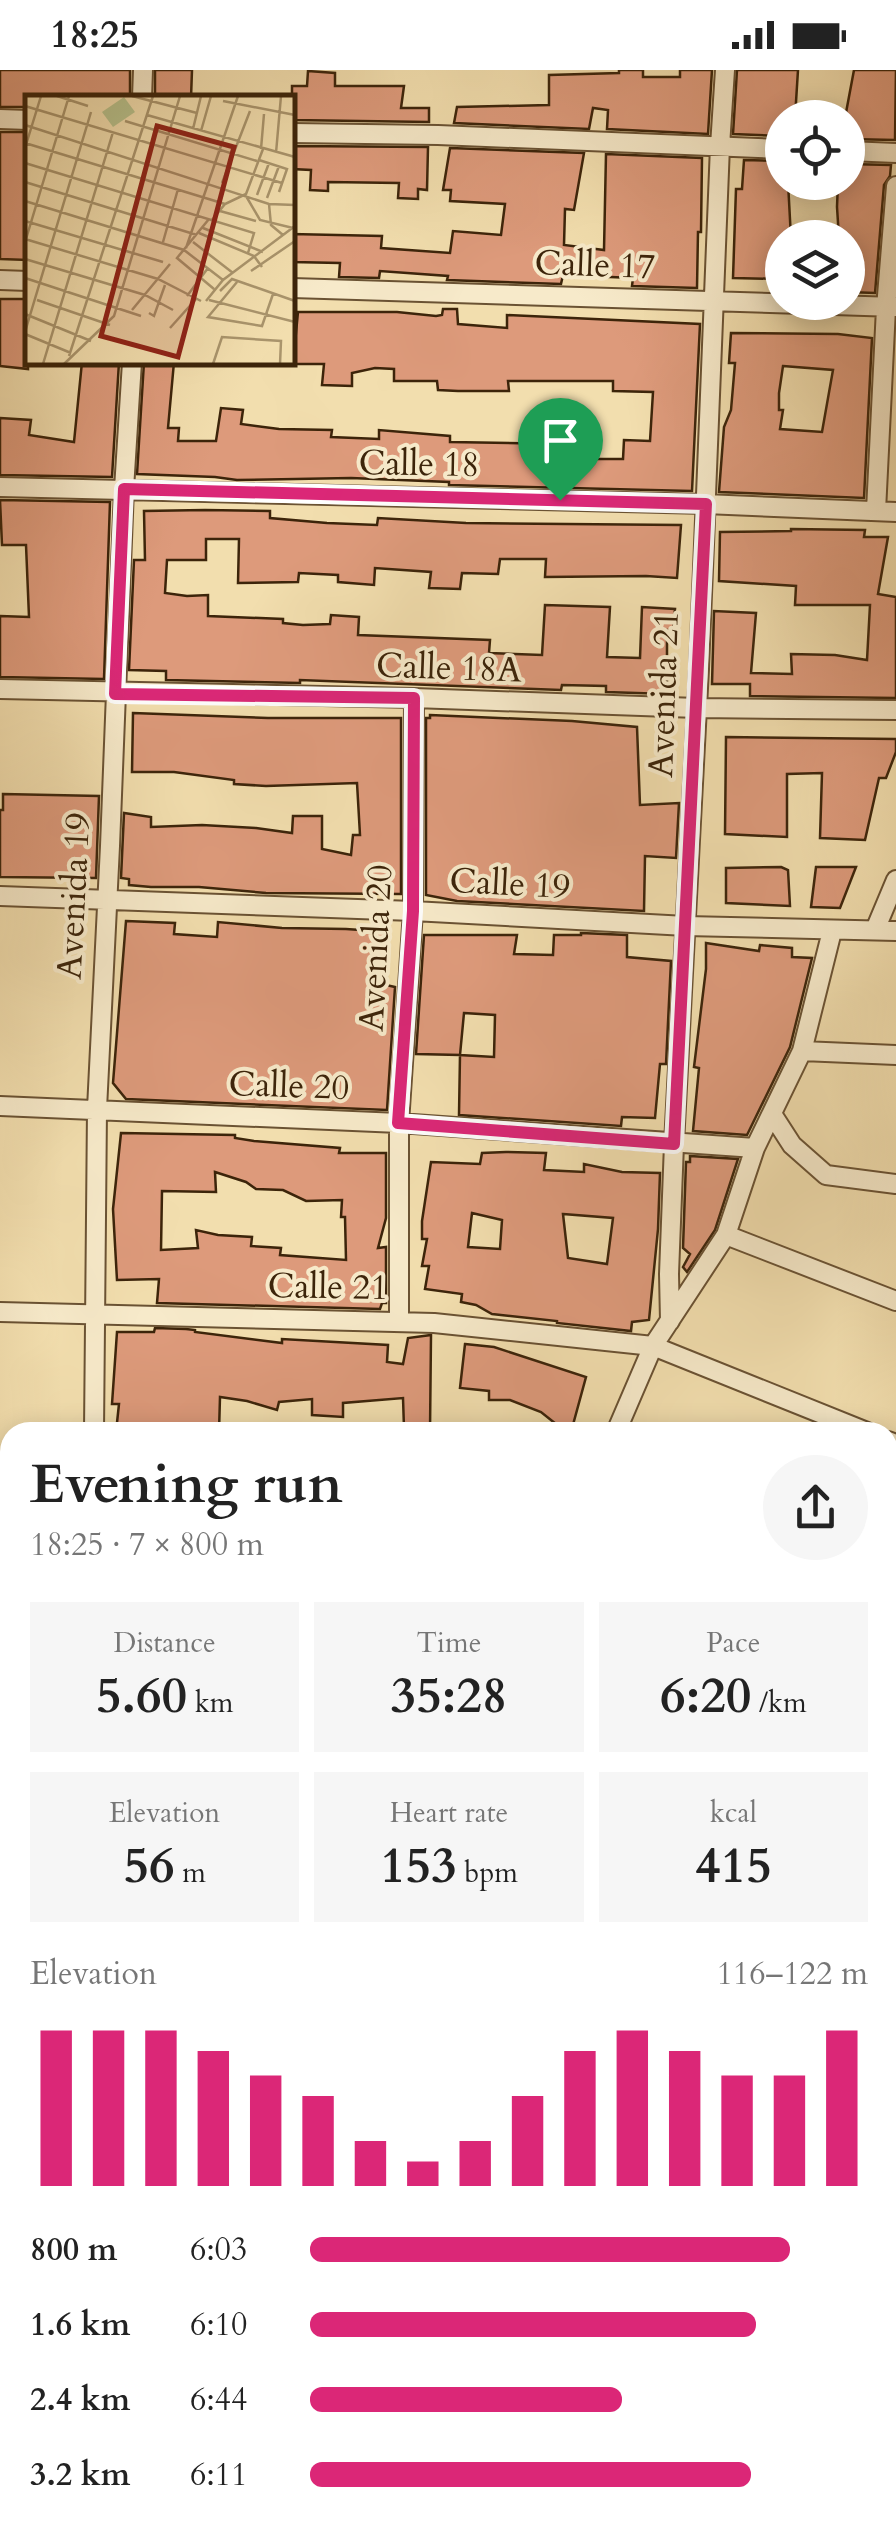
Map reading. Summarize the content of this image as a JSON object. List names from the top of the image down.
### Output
{
  "streets": {
    "street": [
      "Calle 17",
      "Calle 18",
      "Calle 18A",
      "Avenida 21",
      "Calle 19",
      "Avenida 19",
      "Avenida 20",
      "Calle 20",
      "Calle 21"
    ]
  },
  "crossings": [
    ["Calle 17", "Avenida 21"],
    ["Calle 18", "Avenida 21"],
    ["Calle 18", "Avenida 19"],
    ["Calle 18A", "Avenida 21"],
    ["Calle 18A", "Avenida 19"],
    ["Calle 18A", "Avenida 20"],
    ["Avenida 21", "Calle 19"],
    ["Avenida 21", "Calle 20"],
    ["Calle 19", "Avenida 19"],
    ["Calle 19", "Avenida 20"],
    ["Avenida 19", "Calle 20"],
    ["Avenida 19", "Calle 21"],
    ["Avenida 20", "Calle 20"],
    ["Avenida 20", "Calle 21"]
  ],
  "page": {
    "status": "18:25",
    "heading": ["Evening run", "18:25 · 7 × 800 m"],
    "stats": [
      ["Distance", "5.60 km"],
      ["Time", "35:28"],
      ["Pace", "6:20 /km"],
      ["Elevation", "56 m"],
      ["Heart rate", "153 bpm"],
      ["kcal", "415"]
    ],
    "chart": ["Elevation", "116–122 m"],
    "list": [
      {
        "name": "800 m",
        "note": "6:03"
      },
      {
        "name": "1.6 km",
        "note": "6:10"
      },
      {
        "name": "2.4 km",
        "note": "6:44"
      },
      {
        "name": "3.2 km",
        "note": "6:11"
      }
    ]
  }
}
